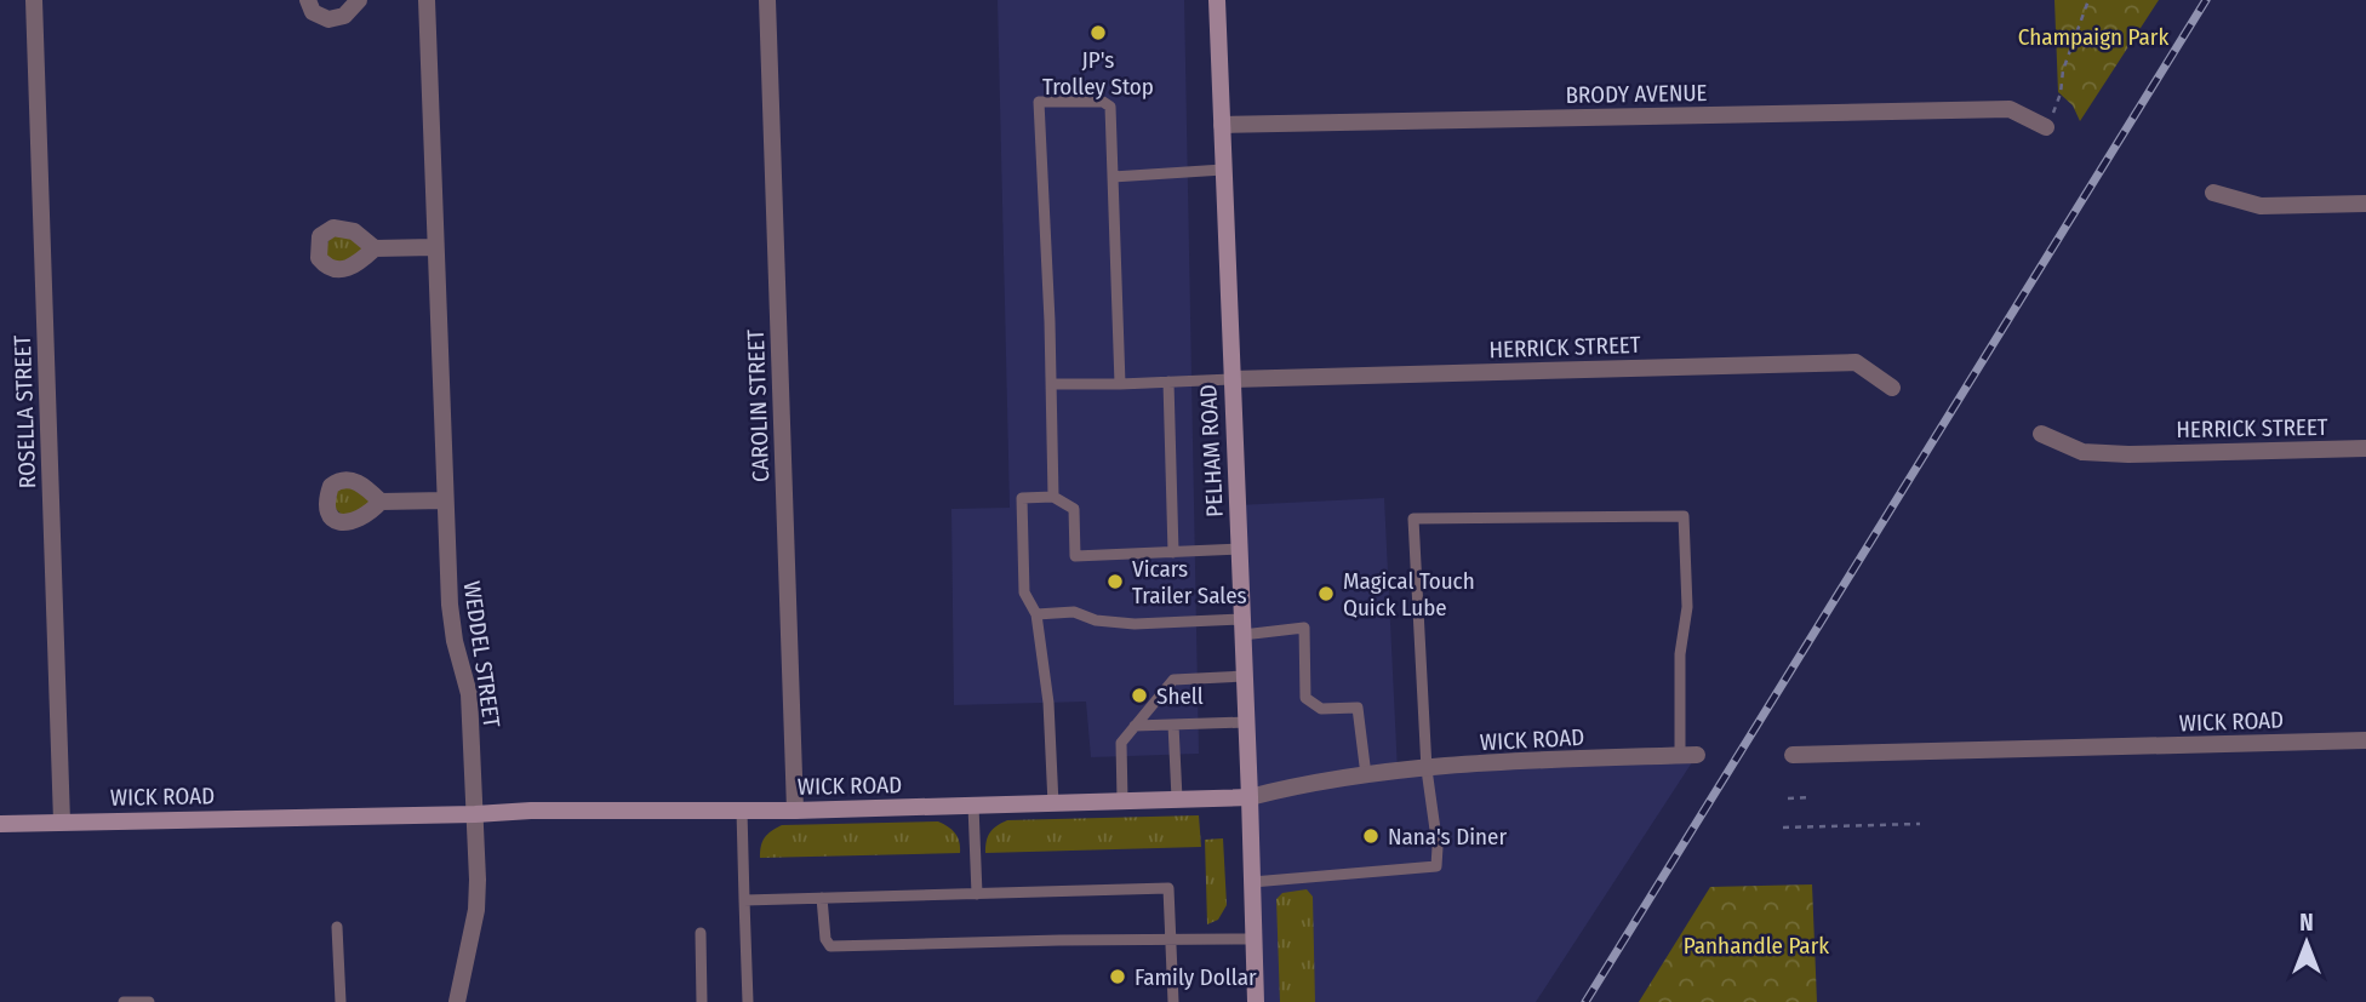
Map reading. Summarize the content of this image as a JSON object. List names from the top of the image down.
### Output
{
  "streets": {
    "street": [
      "BRODY AVENUE",
      "HERRICK STREET",
      "CAROLIN STREET",
      "ROSELLA STREET",
      "PELHAM ROAD",
      "WEDDEL STREET",
      "WICK ROAD"
    ]
  },
  "crossings": [
    ["BRODY AVENUE", "PELHAM ROAD"],
    ["HERRICK STREET", "PELHAM ROAD"],
    ["CAROLIN STREET", "WICK ROAD"],
    ["ROSELLA STREET", "WICK ROAD"],
    ["PELHAM ROAD", "WICK ROAD"],
    ["WEDDEL STREET", "WICK ROAD"]
  ],
  "parks": ["Champaign Park", "Panhandle Park"],
  "places": [
    "JP's Trolley Stop",
    "Vicars Trailer Sales",
    "Magical Touch Quick Lube",
    "Shell",
    "Nana's Diner",
    "Family Dollar"
  ],
  "north": "top"
}
